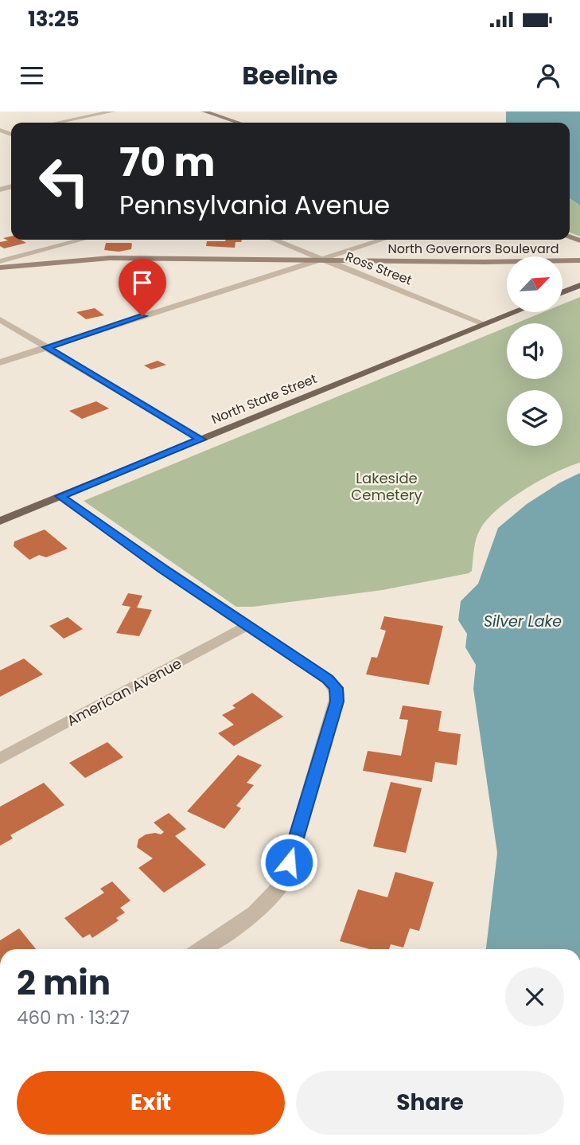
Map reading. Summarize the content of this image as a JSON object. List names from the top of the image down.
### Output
{
  "streets": {
    "main road": ["North Governors Boulevard", "North State Street"],
    "street": ["Ross Street", "American Avenue"]
  },
  "crossings": [
    ["North Governors Boulevard", "Ross Street"],
    ["Ross Street", "North State Street"]
  ],
  "water": ["Silver Lake"],
  "parks": ["Lakeside Cemetery"],
  "north": "top right",
  "page": {
    "status": "13:25",
    "header": "Beeline",
    "turn": ["70 m", "Pennsylvania Avenue"],
    "heading": ["2 min", "460 m · 13:27"],
    "buttons": ["Exit", "Share"]
  }
}
